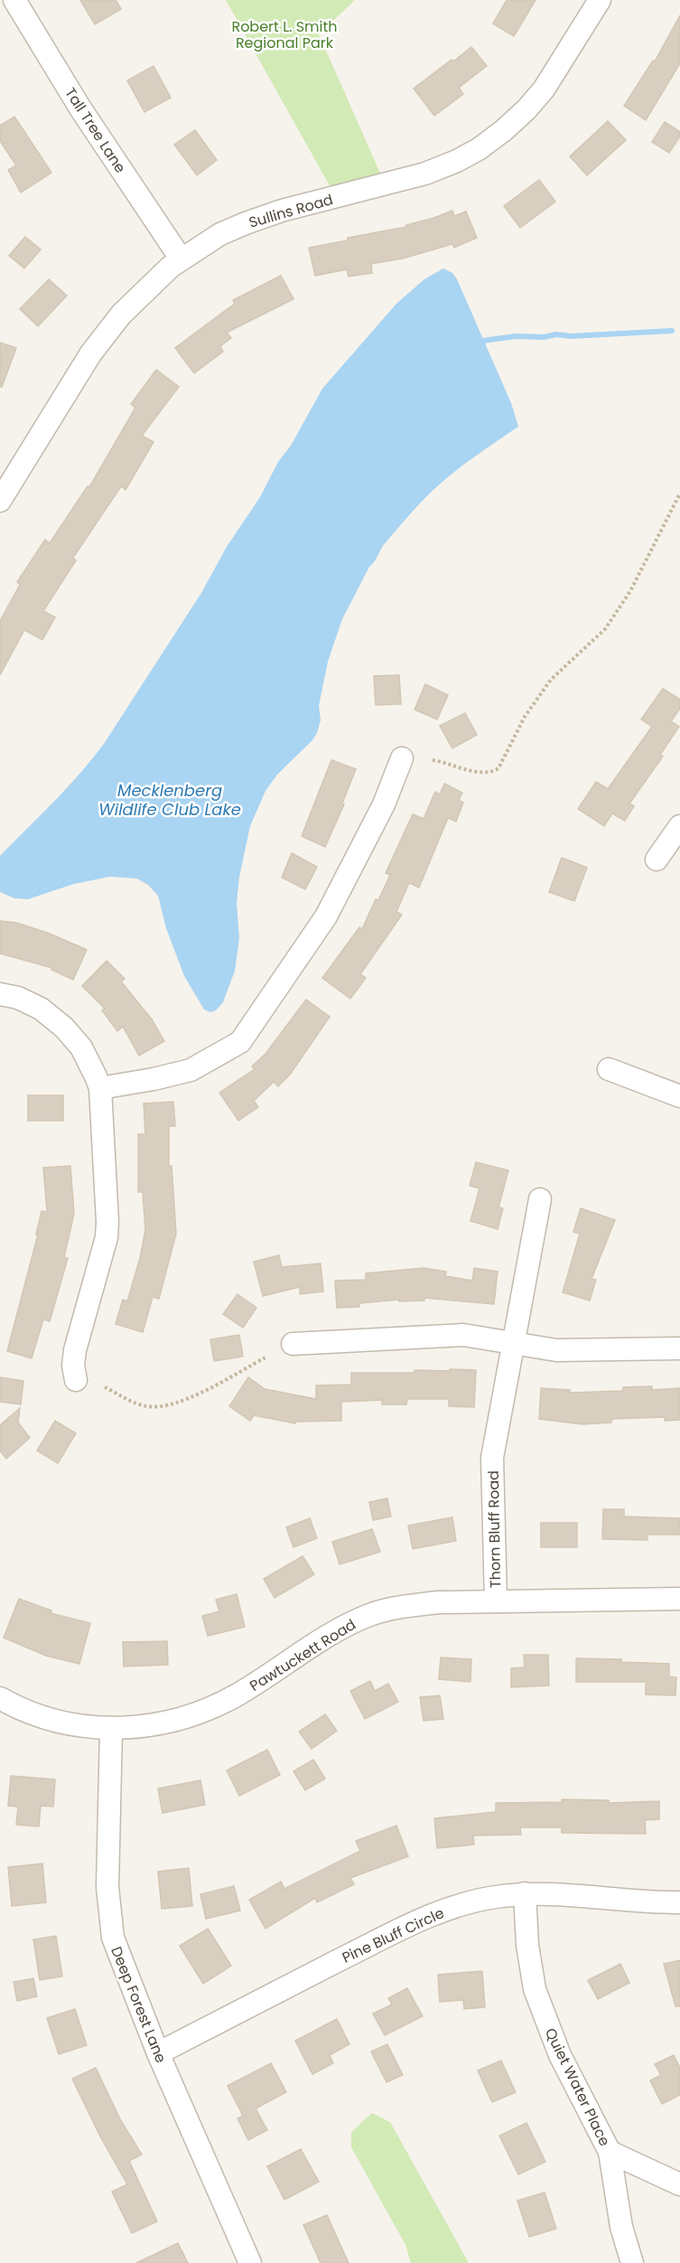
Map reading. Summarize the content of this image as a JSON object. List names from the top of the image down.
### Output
{
  "streets": {
    "street": [
      "Tall Tree Lane",
      "Sullins Road",
      "Thorn Bluff Road",
      "Pawtuckett Road",
      "Pine Bluff Circle",
      "Deep Forest Lane",
      "Quiet Water Place"
    ]
  },
  "crossings": [
    ["Tall Tree Lane", "Sullins Road"],
    ["Thorn Bluff Road", "Pawtuckett Road"],
    ["Pawtuckett Road", "Deep Forest Lane"],
    ["Pine Bluff Circle", "Deep Forest Lane"],
    ["Pine Bluff Circle", "Quiet Water Place"]
  ],
  "water": ["Mecklenberg Wildlife Club Lake"],
  "parks": ["Robert L. Smith Regional Park"]
}
